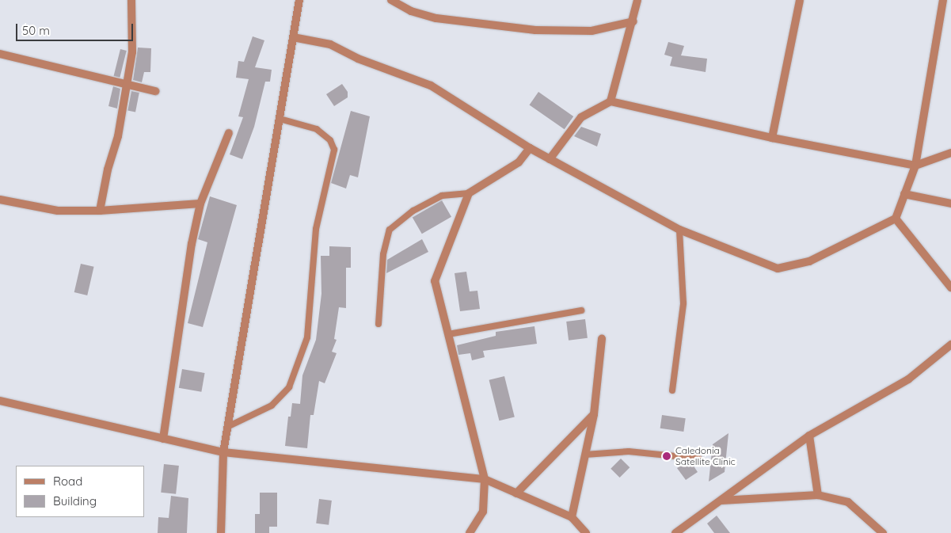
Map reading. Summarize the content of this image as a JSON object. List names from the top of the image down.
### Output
{
  "places": ["Caledonia Satellite Clinic"],
  "legend": ["Road", "Building"],
  "scale_bar": "50 m"
}
